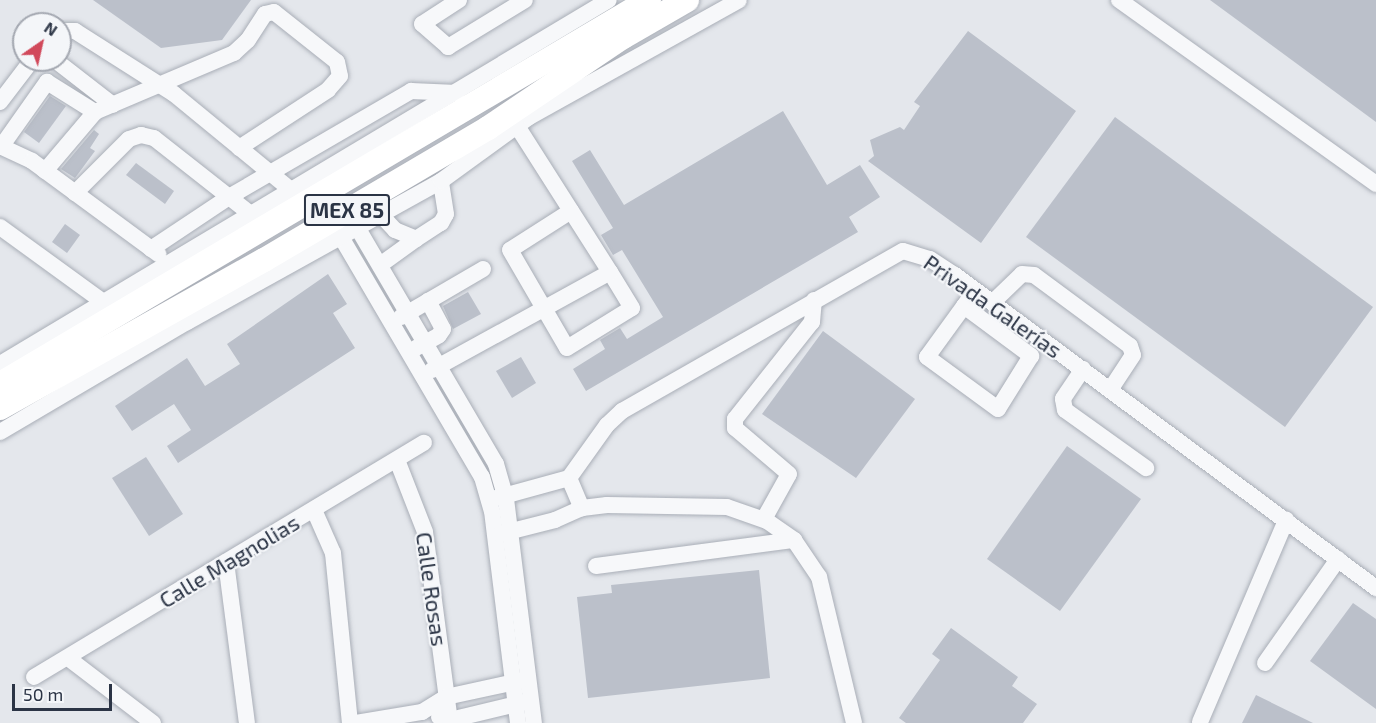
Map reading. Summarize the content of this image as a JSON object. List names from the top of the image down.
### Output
{
  "streets": {
    "highway": ["MEX 85"],
    "street": ["Privada Galerías", "Calle Magnolias", "Calle Rosas"]
  },
  "crossings": [
    ["Calle Magnolias", "Calle Rosas"]
  ],
  "scale_bar": "50 m",
  "north": "top right"
}
